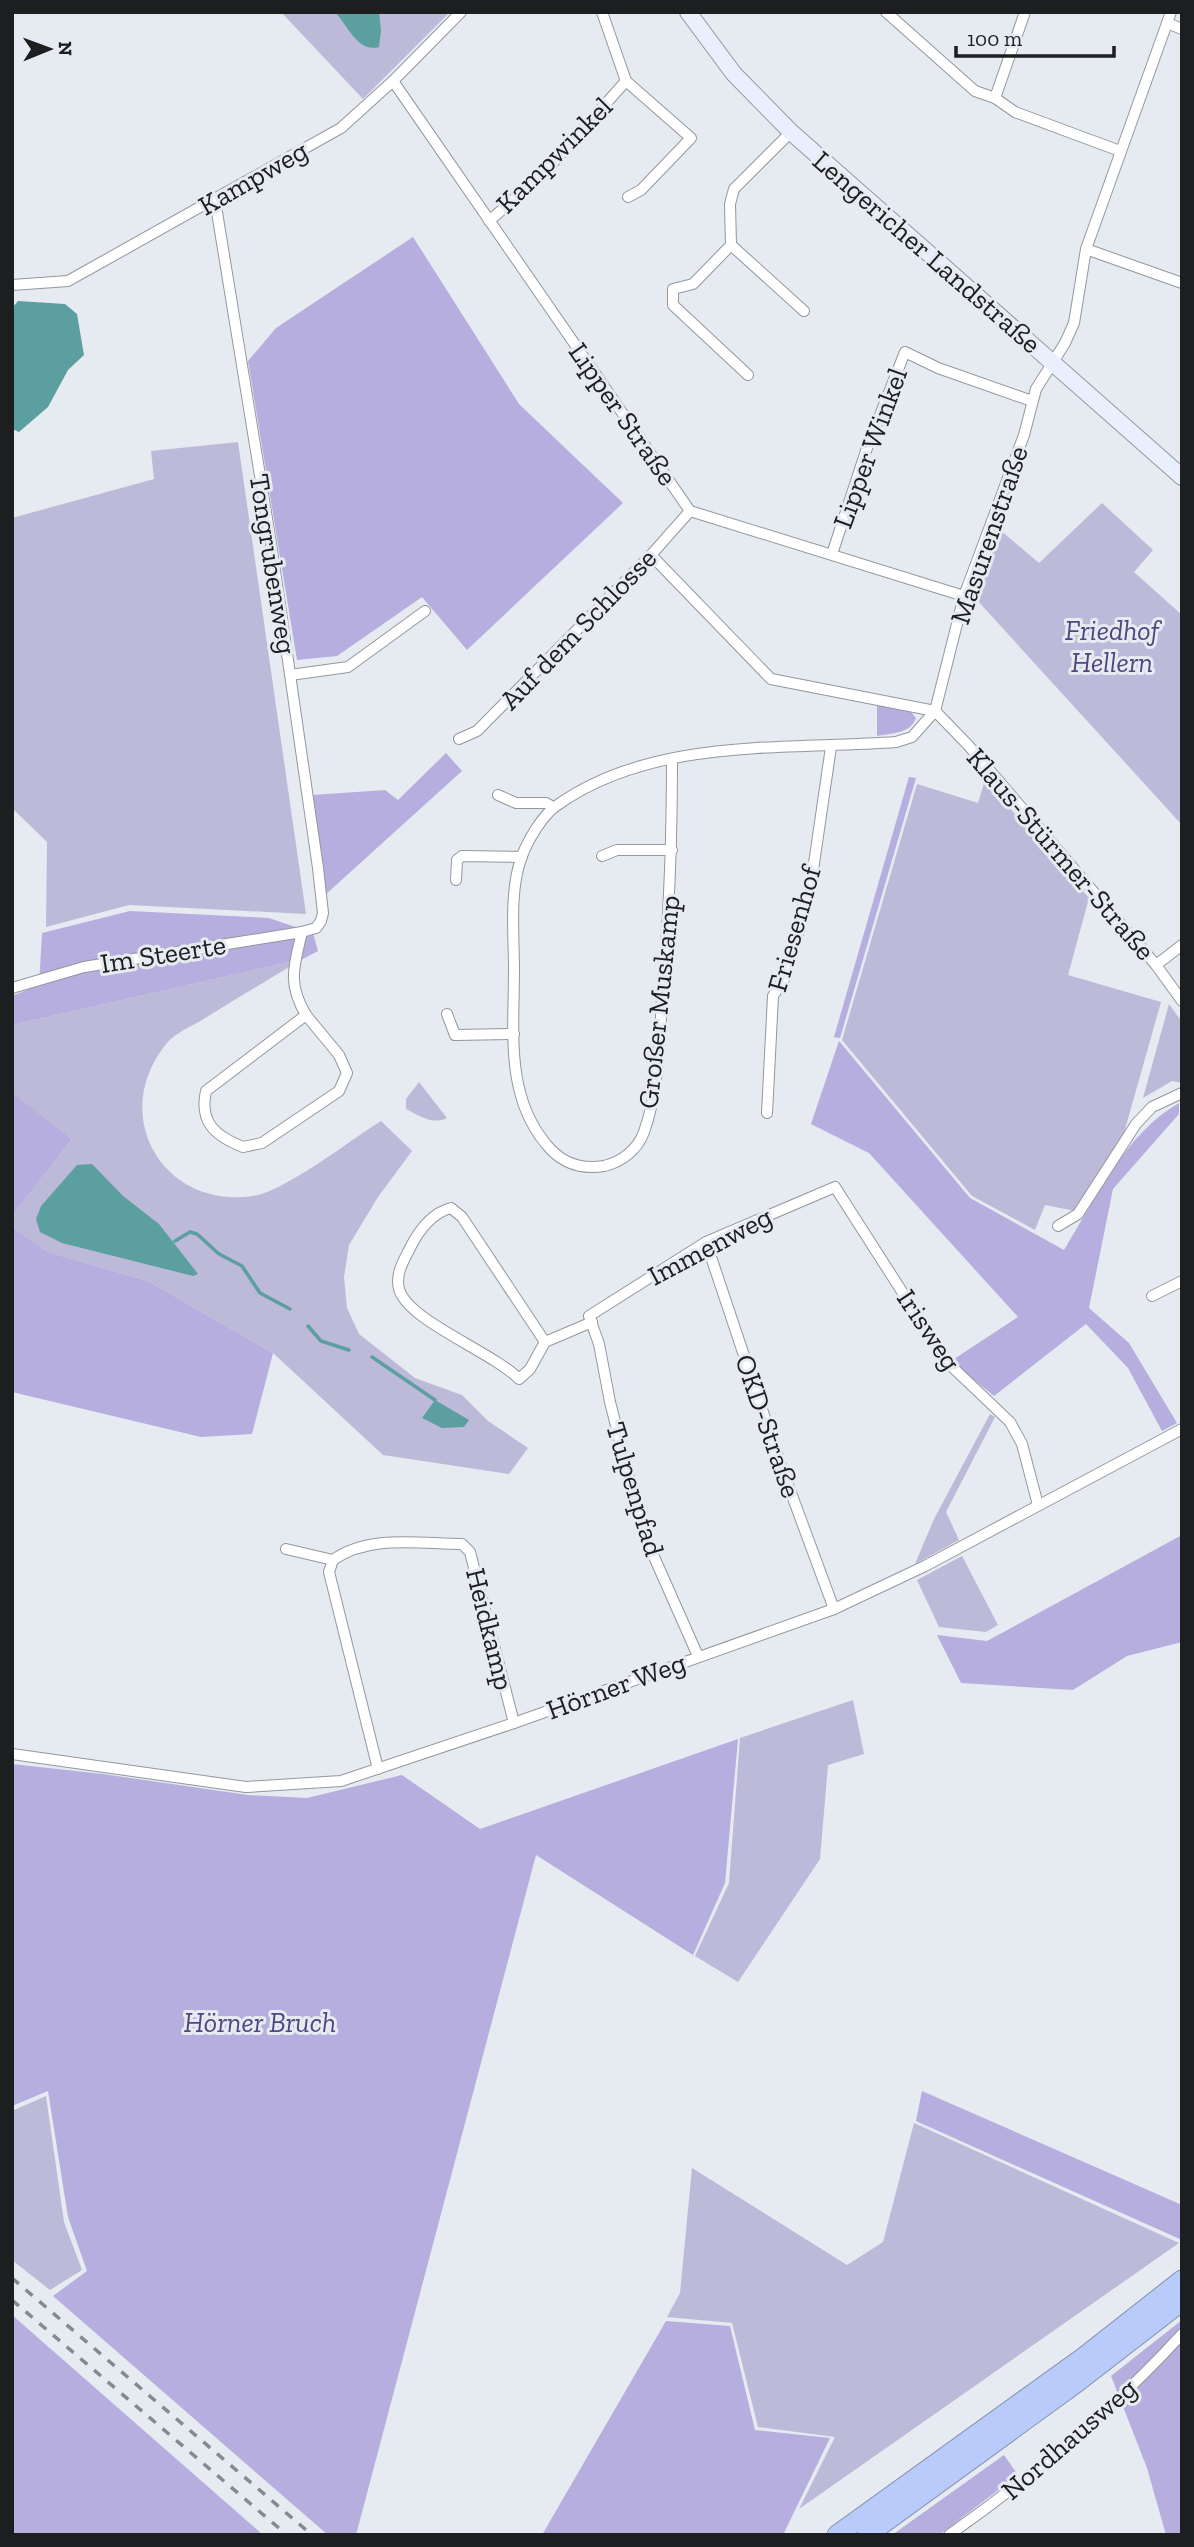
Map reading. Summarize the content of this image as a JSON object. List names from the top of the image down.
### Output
{
  "streets": {
    "main road": ["Lengericher Landstraße"],
    "street": [
      "Kampwinkel",
      "Kampweg",
      "Lipper Straße",
      "Lipper Winkel",
      "Masurenstraße",
      "Tongrubenweg",
      "Auf dem Schlosse",
      "Klaus-Stürmer-Straße",
      "Friesenhof",
      "Im Steerte",
      "Großer Muskamp",
      "Immenweg",
      "Irisweg",
      "OKD-Straße",
      "Tulpenpfad",
      "Heidkamp",
      "Hörner Weg",
      "Nordhausweg"
    ]
  },
  "crossings": [
    ["Kampwinkel", "Lipper Straße"],
    ["Kampweg", "Lipper Straße"],
    ["Kampweg", "Tongrubenweg"],
    ["Lengericher Landstraße", "Masurenstraße"],
    ["Lipper Straße", "Lipper Winkel"],
    ["Lipper Straße", "Masurenstraße"],
    ["Lipper Straße", "Auf dem Schlosse"],
    ["Lipper Winkel", "Masurenstraße"],
    ["Masurenstraße", "Klaus-Stürmer-Straße"],
    ["Masurenstraße", "Großer Muskamp"],
    ["Tongrubenweg", "Im Steerte"],
    ["Klaus-Stürmer-Straße", "Großer Muskamp"],
    ["Friesenhof", "Großer Muskamp"],
    ["Immenweg", "Irisweg"],
    ["Immenweg", "OKD-Straße"],
    ["Immenweg", "Tulpenpfad"],
    ["Irisweg", "Hörner Weg"],
    ["OKD-Straße", "Hörner Weg"],
    ["Tulpenpfad", "Hörner Weg"],
    ["Heidkamp", "Hörner Weg"]
  ],
  "parks": ["Friedhof Hellern", "Hörner Bruch"],
  "scale_bar": "100 m",
  "north": "right"
}
